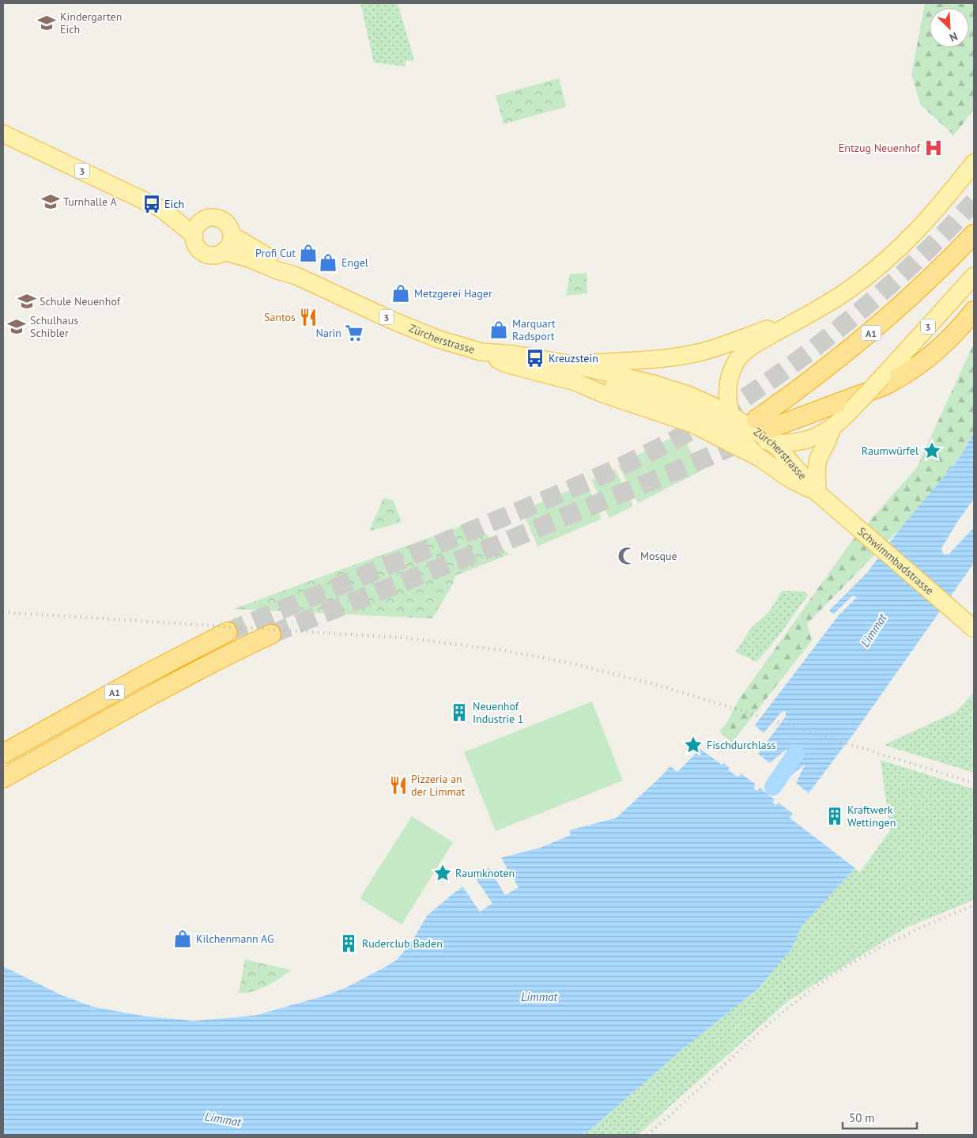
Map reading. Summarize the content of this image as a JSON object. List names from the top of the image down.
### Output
{
  "streets": {
    "highway": ["A1"],
    "main road": ["3", "Zürcherstrasse", "Schwimmbadstrasse"]
  },
  "crossings": [
    ["3", "A1"],
    ["3", "Zürcherstrasse"],
    ["A1", "Zürcherstrasse"],
    ["Zürcherstrasse", "Schwimmbadstrasse"]
  ],
  "water": ["Limmat"],
  "places": {
    "school or university": [
      "Kindergarten Eich",
      "Turnhalle A",
      "Schule Neuenhof",
      "Schulhaus Schibler"
    ],
    "hospital": ["Entzug Neuenhof"],
    "bus stop": ["Eich", "Kreuzstein"],
    "shop": [
      "Profi Cut",
      "Engel",
      "Metzgerei Hager",
      "Marquart Radsport",
      "Kilchenmann AG"
    ],
    "restaurant": ["Santos", "Pizzeria an der Limmat"],
    "supermarket": ["Narin"],
    "place": ["Raumwürfel", "Fischdurchlass", "Raumknoten"],
    "mosque": ["Mosque"],
    "building": ["Neuenhof Industrie 1", "Kraftwerk Wettingen", "Ruderclub Baden"]
  },
  "scale_bar": "50 m",
  "north": "bottom right"
}
